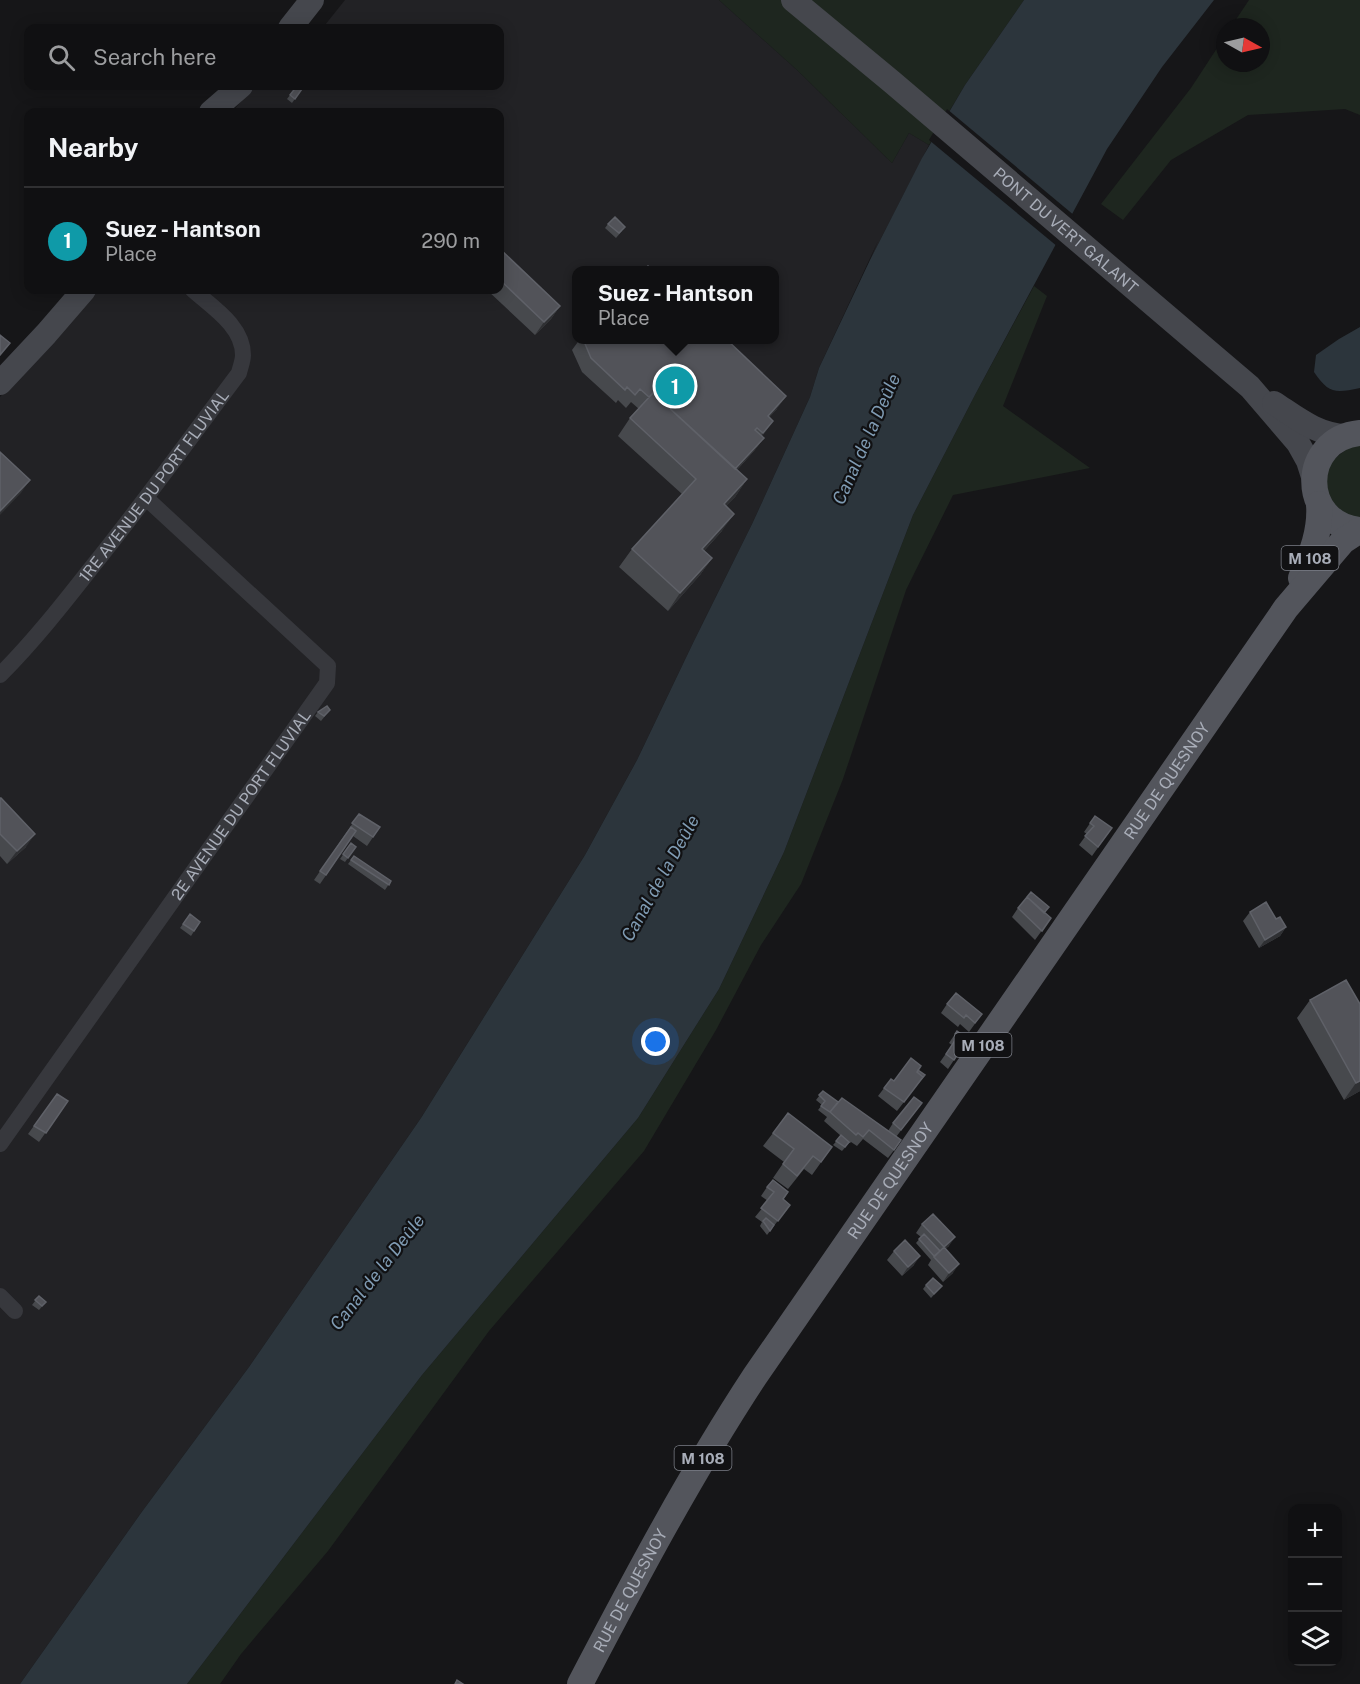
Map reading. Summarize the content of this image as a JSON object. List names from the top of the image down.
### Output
{
  "streets": {
    "main road": ["PONT DU VERT GALANT", "M 108", "RUE DE QUESNOY"],
    "street": ["1RE AVENUE DU PORT FLUVIAL", "2E AVENUE DU PORT FLUVIAL"]
  },
  "crossings": [
    ["PONT DU VERT GALANT", "M 108"],
    ["1RE AVENUE DU PORT FLUVIAL", "2E AVENUE DU PORT FLUVIAL"],
    ["M 108", "RUE DE QUESNOY"]
  ],
  "water": ["Canal de la Deûle"],
  "north": "right",
  "page": {
    "search": "Search here",
    "heading": "Nearby",
    "list": [
      {
        "mark": "1",
        "name": "Suez - Hantson",
        "note": "Place",
        "value": "290 m"
      }
    ],
    "popup": ["Suez - Hantson", "Place"],
    "pins": "1",
    "map_buttons": ["+", "−"]
  }
}
